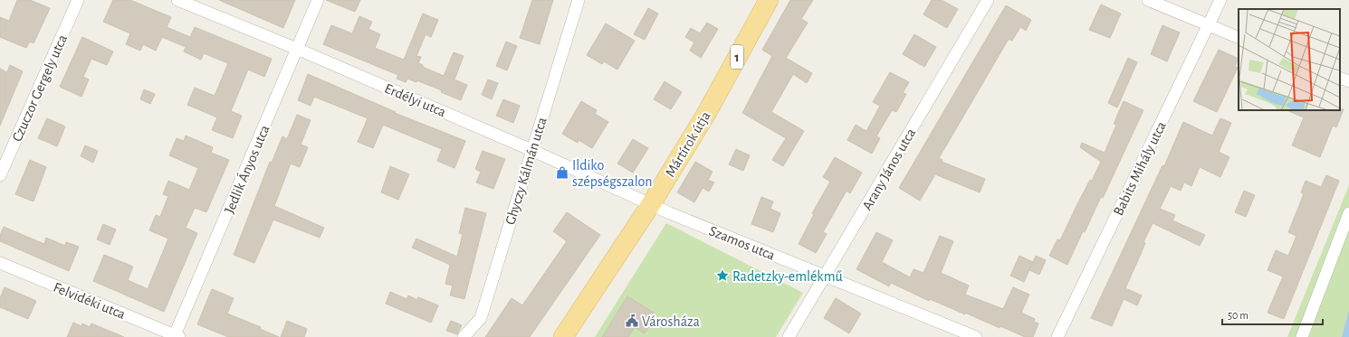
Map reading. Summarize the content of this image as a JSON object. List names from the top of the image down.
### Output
{
  "streets": {
    "main road": ["1", "Mártírok útja"],
    "street": [
      "Czuczor Gergely utca",
      "Erdélyi utca",
      "Babits Mihály utca",
      "Jedlik Ányos utca",
      "Arany János utca",
      "Ghyczy Kálmán utca",
      "Szamos utca",
      "Felvidéki utca"
    ]
  },
  "crossings": [
    ["Erdélyi utca", "Mártírok útja"],
    ["Erdélyi utca", "Jedlik Ányos utca"],
    ["Erdélyi utca", "Ghyczy Kálmán utca"],
    ["Erdélyi utca", "Szamos utca"],
    ["Mártírok útja", "Szamos utca"],
    ["Jedlik Ányos utca", "Felvidéki utca"],
    ["Arany János utca", "Szamos utca"]
  ],
  "places": {
    "shop": ["Ildiko szépségszalon"],
    "place": ["Radetzky-emlékmű"],
    "public building": ["Városháza"]
  },
  "scale_bar": "50 m"
}
